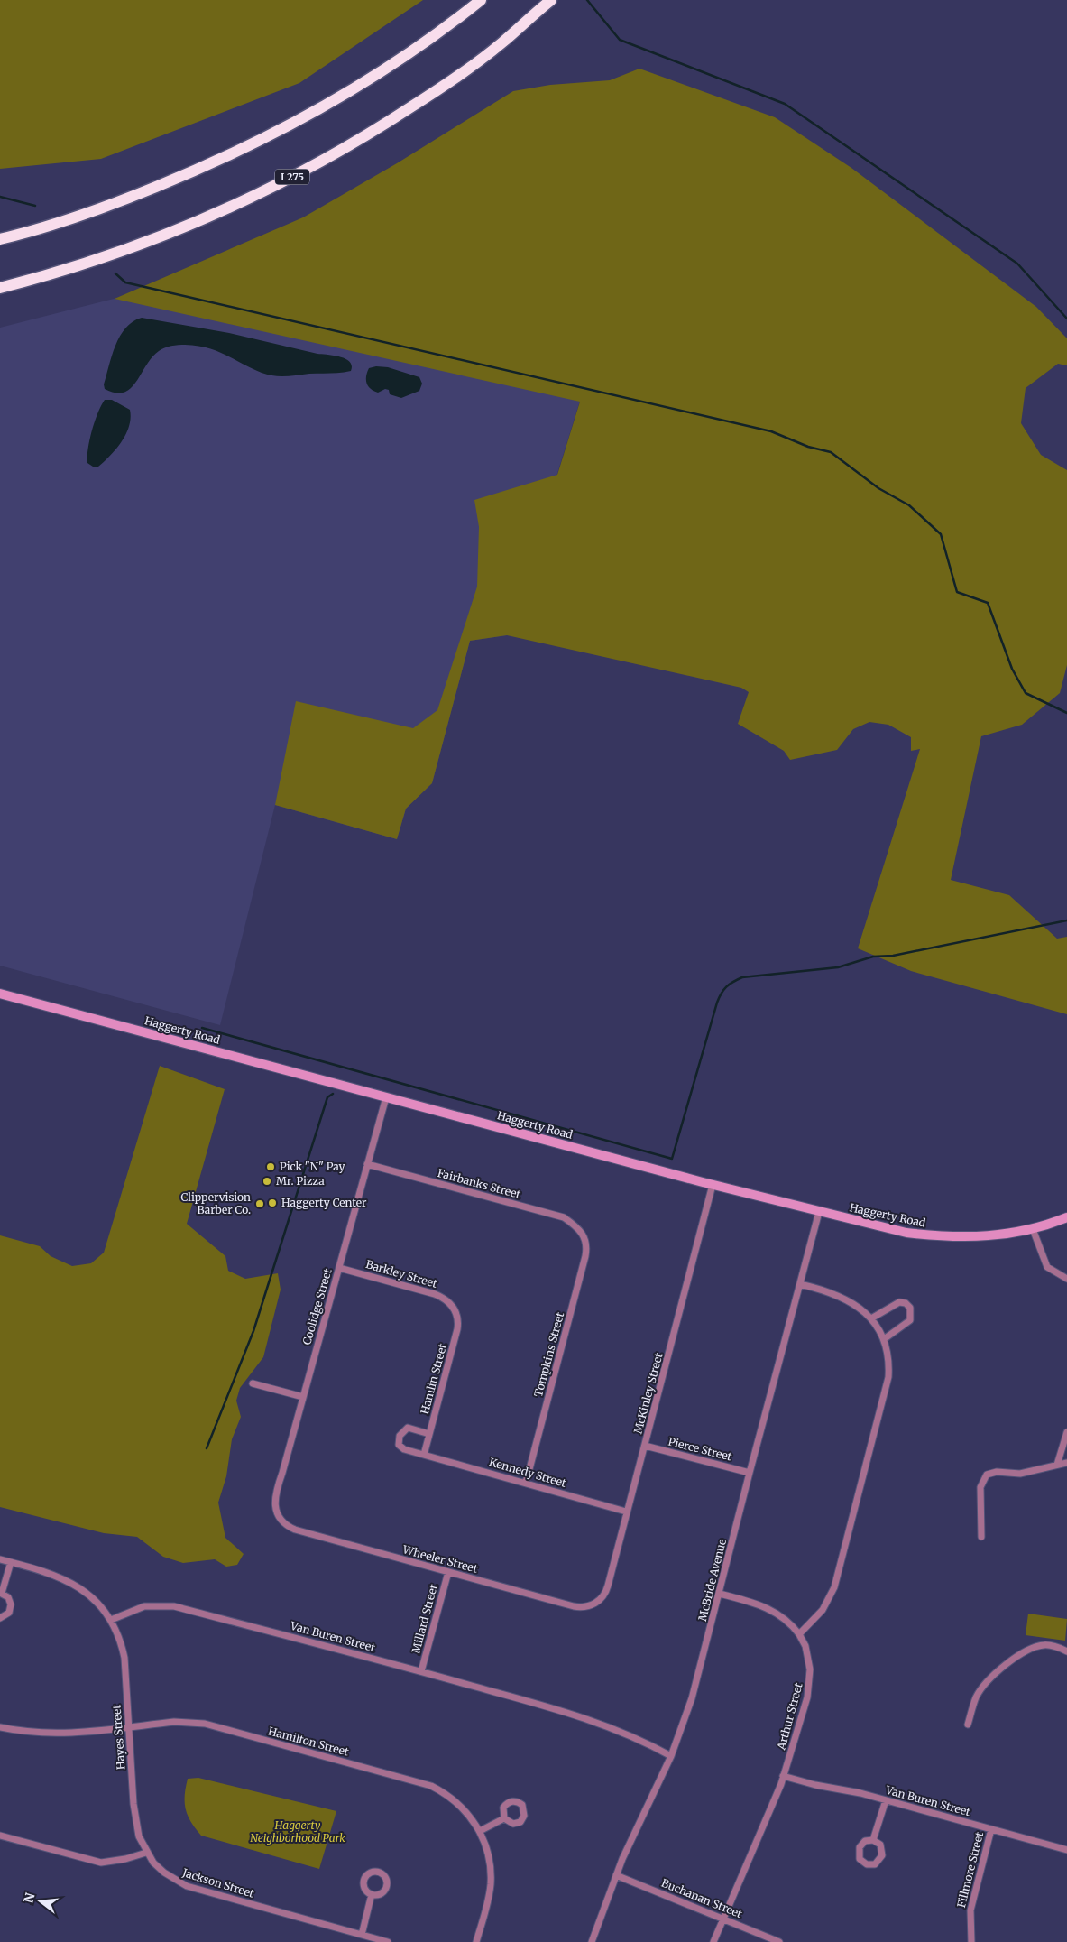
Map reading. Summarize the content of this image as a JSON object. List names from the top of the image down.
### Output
{
  "streets": {
    "highway": ["I 275"],
    "main road": ["Haggerty Road"],
    "street": [
      "Fairbanks Street",
      "Barkley Street",
      "Coolidge Street",
      "Tompkins Street",
      "Hamlin Street",
      "McKinley Street",
      "Pierce Street",
      "Kennedy Street",
      "Wheeler Street",
      "McBride Avenue",
      "Millard Street",
      "Van Buren Street",
      "Arthur Street",
      "Hayes Street",
      "Hamilton Street",
      "Fillmore Street",
      "Jackson Street",
      "Buchanan Street"
    ]
  },
  "crossings": [
    ["Haggerty Road", "Coolidge Street"],
    ["Haggerty Road", "McKinley Street"],
    ["Haggerty Road", "McBride Avenue"],
    ["Fairbanks Street", "Coolidge Street"],
    ["Fairbanks Street", "Tompkins Street"],
    ["Barkley Street", "Coolidge Street"],
    ["Barkley Street", "Hamlin Street"],
    ["Coolidge Street", "Wheeler Street"],
    ["Tompkins Street", "Kennedy Street"],
    ["Hamlin Street", "Kennedy Street"],
    ["McKinley Street", "Pierce Street"],
    ["McKinley Street", "Kennedy Street"],
    ["McKinley Street", "Wheeler Street"],
    ["Pierce Street", "McBride Avenue"],
    ["Wheeler Street", "Millard Street"],
    ["McBride Avenue", "Van Buren Street"],
    ["McBride Avenue", "Buchanan Street"],
    ["Millard Street", "Van Buren Street"],
    ["Van Buren Street", "Arthur Street"],
    ["Van Buren Street", "Hayes Street"],
    ["Van Buren Street", "Fillmore Street"],
    ["Arthur Street", "Buchanan Street"],
    ["Hayes Street", "Hamilton Street"],
    ["Hayes Street", "Jackson Street"]
  ],
  "parks": ["Haggerty Neighborhood Park"],
  "places": [
    "Pick \"N\" Pay",
    "Mr. Pizza",
    "Haggerty Center",
    "Clippervision Barber Co."
  ],
  "north": "left"
}
